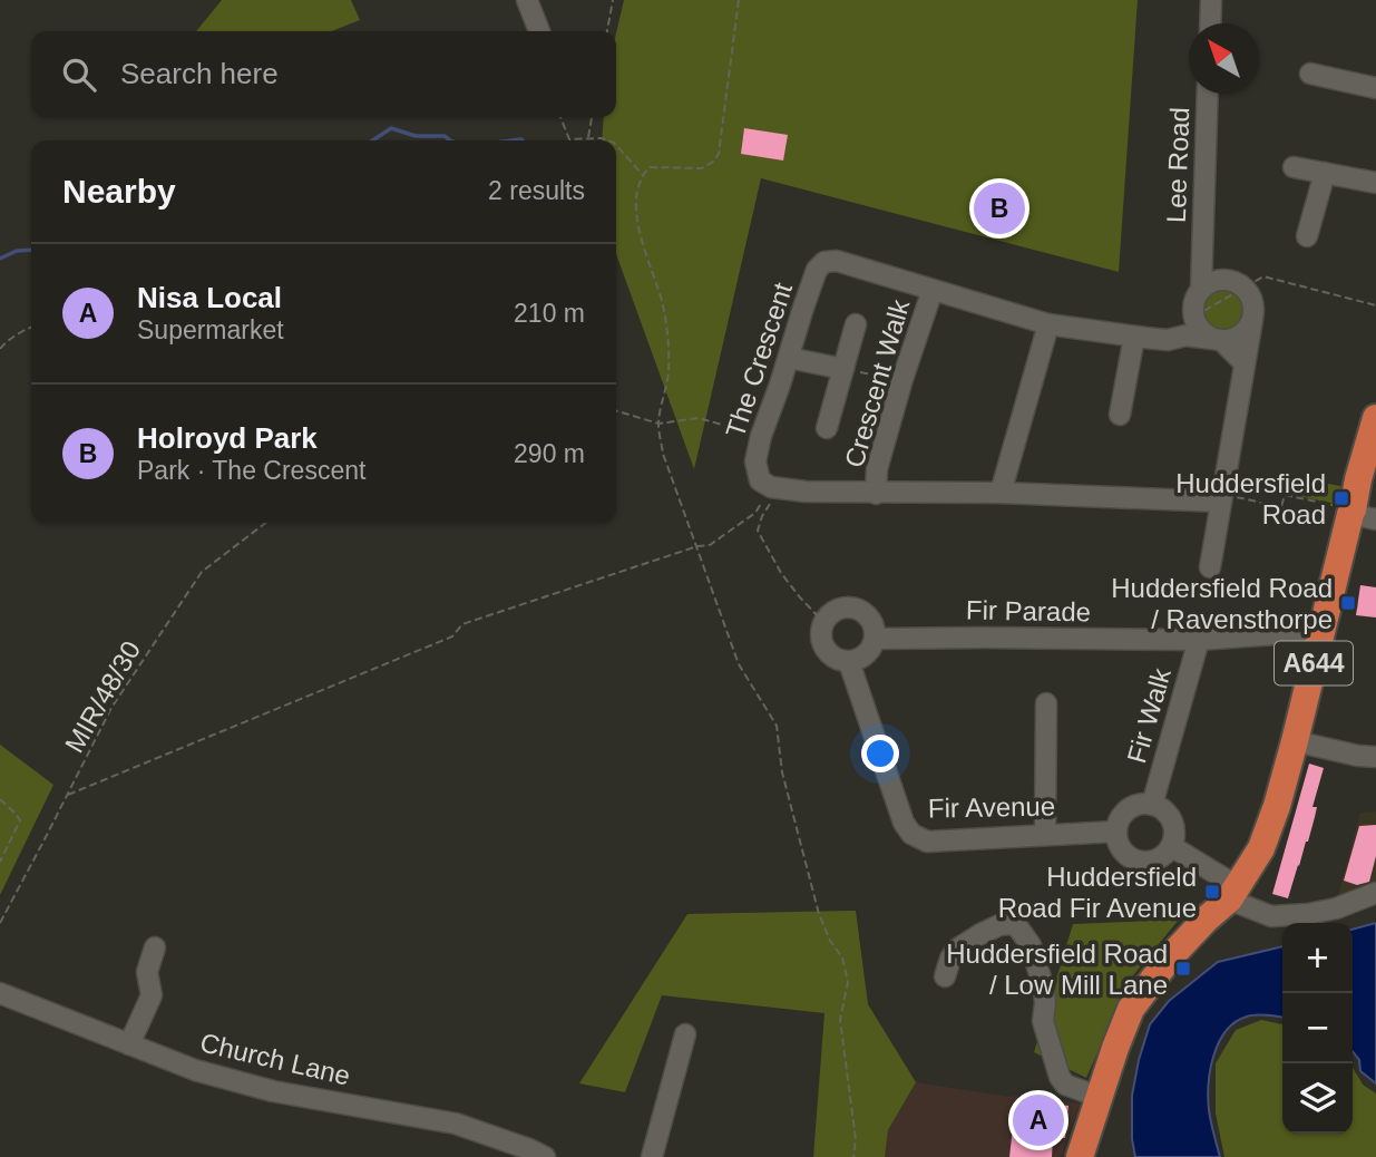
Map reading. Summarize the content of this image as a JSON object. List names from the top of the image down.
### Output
{
  "streets": {
    "highway": ["A644"],
    "street": [
      "Lee Road",
      "The Crescent",
      "Crescent Walk",
      "Fir Parade",
      "Fir Walk",
      "Fir Avenue",
      "Church Lane"
    ],
    "path": ["MIR/48/30"]
  },
  "crossings": [
    ["Lee Road", "The Crescent"],
    ["The Crescent", "Crescent Walk"],
    ["Fir Parade", "A644"],
    ["Fir Parade", "Fir Walk"],
    ["Fir Parade", "Fir Avenue"],
    ["Fir Walk", "Fir Avenue"]
  ],
  "places": {
    "transit": [
      "Huddersfield Road",
      "Huddersfield Road / Ravensthorpe",
      "Huddersfield Road Fir Avenue",
      "Huddersfield Road / Low Mill Lane"
    ]
  },
  "north": "top left",
  "page": {
    "search": "Search here",
    "heading": ["Nearby", "2 results"],
    "pins": ["B", "A"],
    "list": [
      {
        "mark": "A",
        "name": "Nisa Local",
        "note": "Supermarket",
        "value": "210 m"
      },
      {
        "mark": "B",
        "name": "Holroyd Park",
        "note": "Park · The Crescent",
        "value": "290 m"
      }
    ],
    "map_buttons": ["+", "−"]
  }
}
